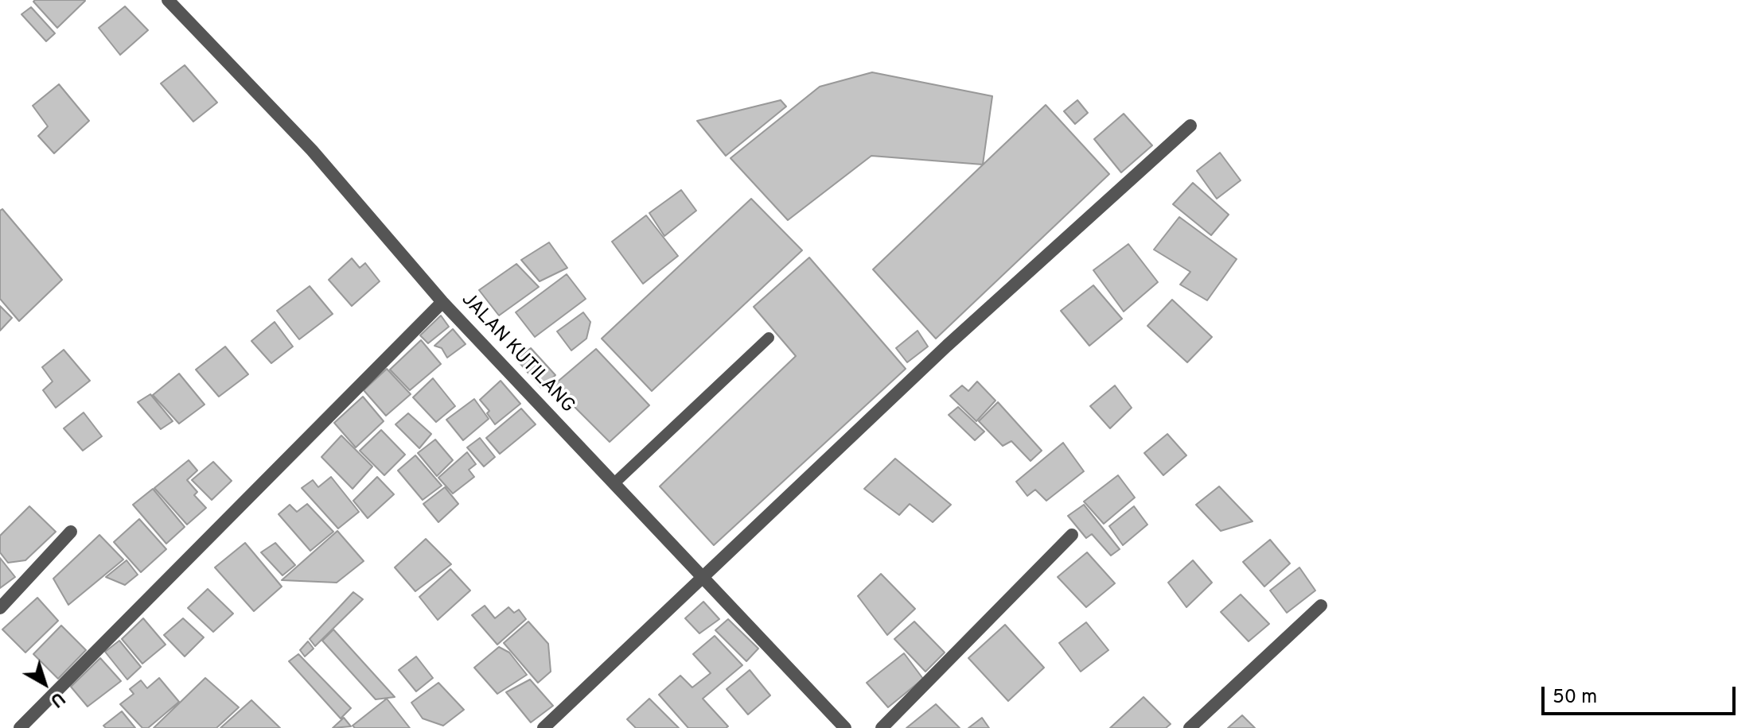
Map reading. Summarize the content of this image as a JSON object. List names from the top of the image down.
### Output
{
  "streets": {
    "street": ["JALAN KUTILANG"]
  },
  "scale_bar": "50 m",
  "north": "bottom right"
}
